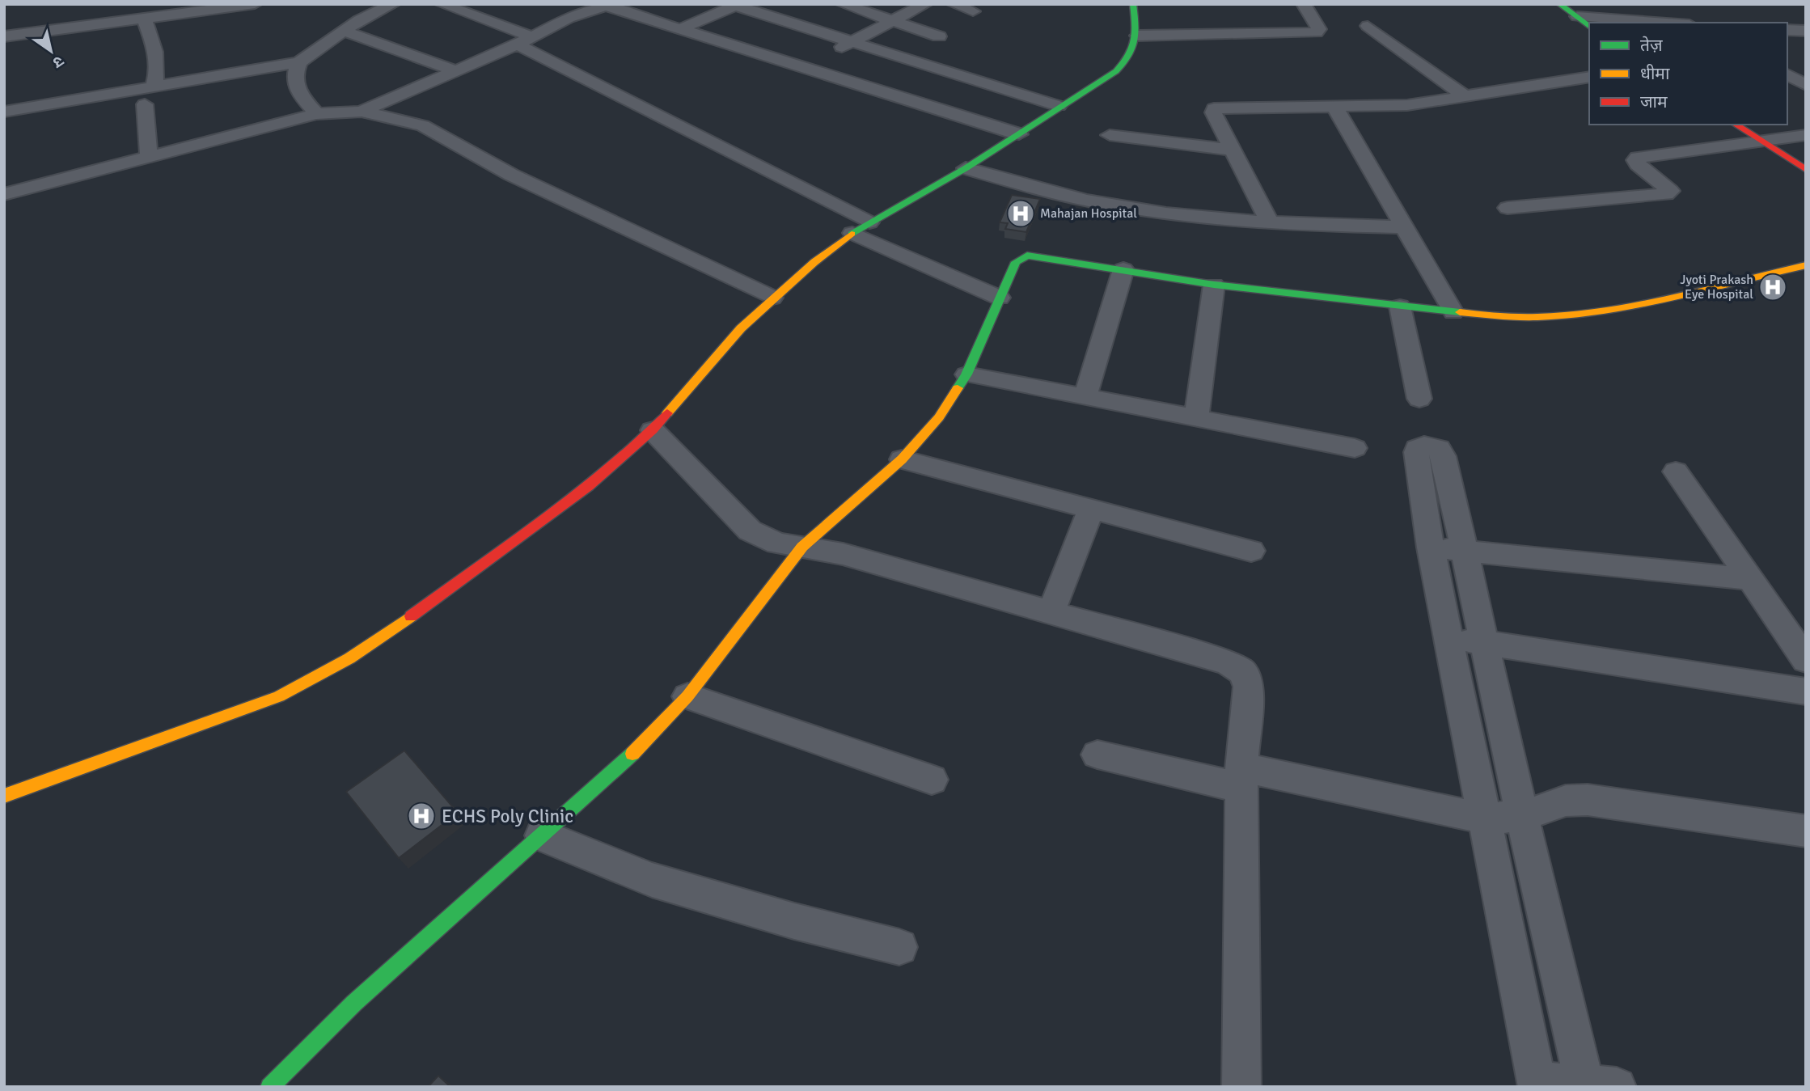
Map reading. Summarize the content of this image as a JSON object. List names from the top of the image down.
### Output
{
  "places": {
    "hospital": ["Mahajan Hospital", "Jyoti Prakash Eye Hospital", "ECHS Poly Clinic"]
  },
  "legend": ["तेज़", "धीमा", "जाम"],
  "north": "bottom right"
}
